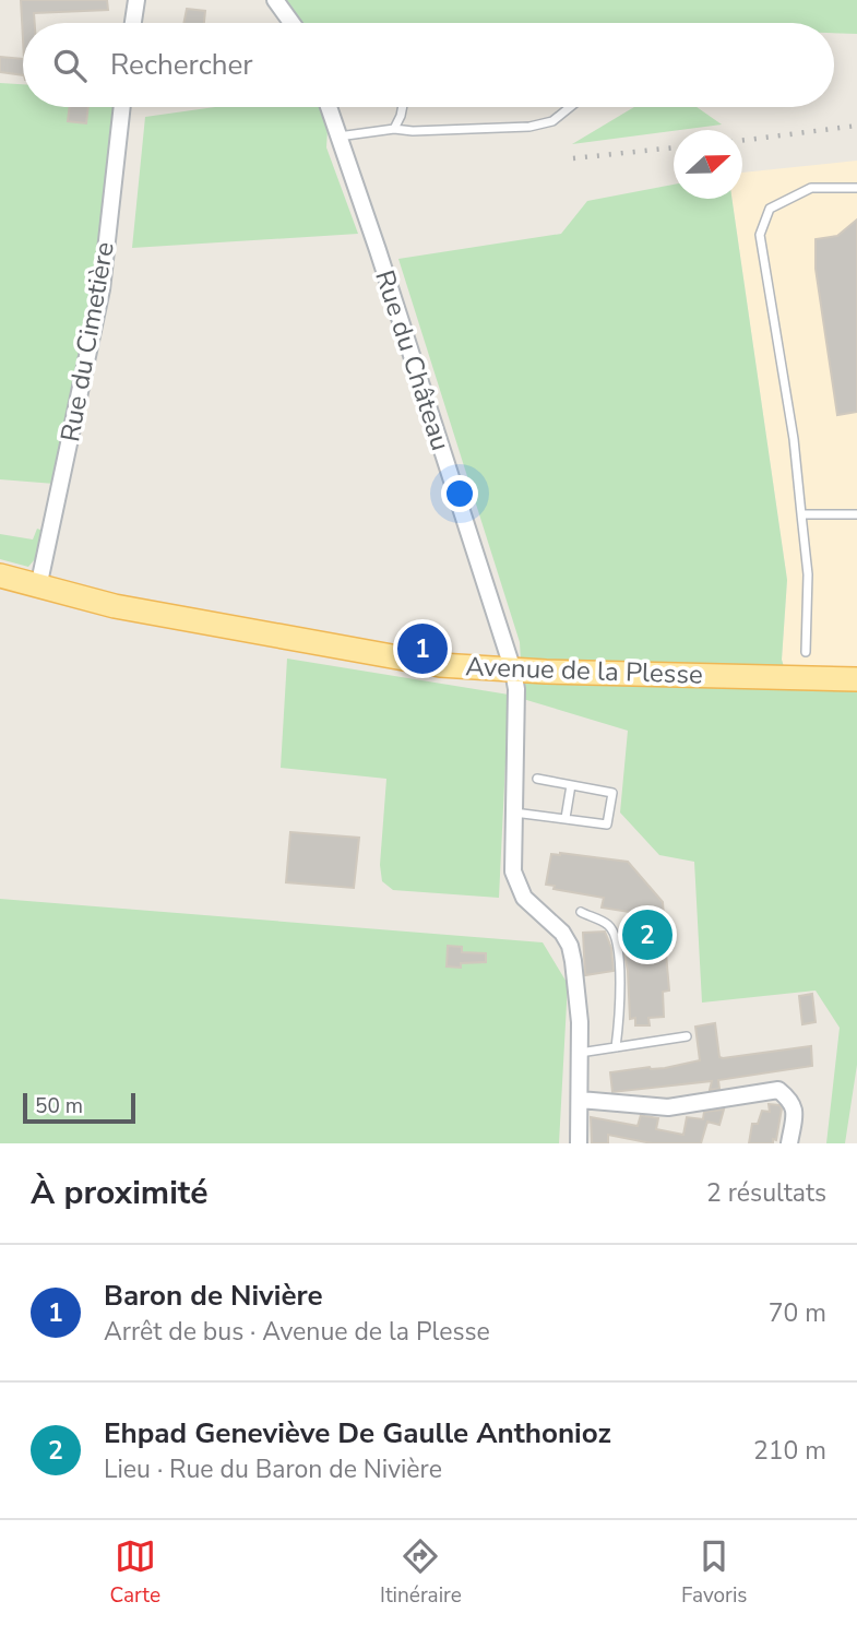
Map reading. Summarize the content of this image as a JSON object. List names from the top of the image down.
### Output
{
  "streets": {
    "main road": ["Avenue de la Plesse"],
    "street": ["Rue du Cimetière", "Rue du Château"]
  },
  "crossings": [
    ["Rue du Cimetière", "Avenue de la Plesse"],
    ["Rue du Château", "Avenue de la Plesse"]
  ],
  "scale_bar": "50 m",
  "north": "right",
  "page": {
    "search": "Rechercher",
    "pins": ["1", "2"],
    "scale": "50 m",
    "heading": ["À proximité", "2 résultats"],
    "list": [
      {
        "mark": "1",
        "name": "Baron de Nivière",
        "note": "Arrêt de bus · Avenue de la Plesse",
        "value": "70 m"
      },
      {
        "mark": "2",
        "name": "Ehpad Geneviève De Gaulle Anthonioz",
        "note": "Lieu · Rue du Baron de Nivière",
        "value": "210 m"
      }
    ],
    "nav": ["Carte", "Itinéraire", "Favoris"]
  }
}
